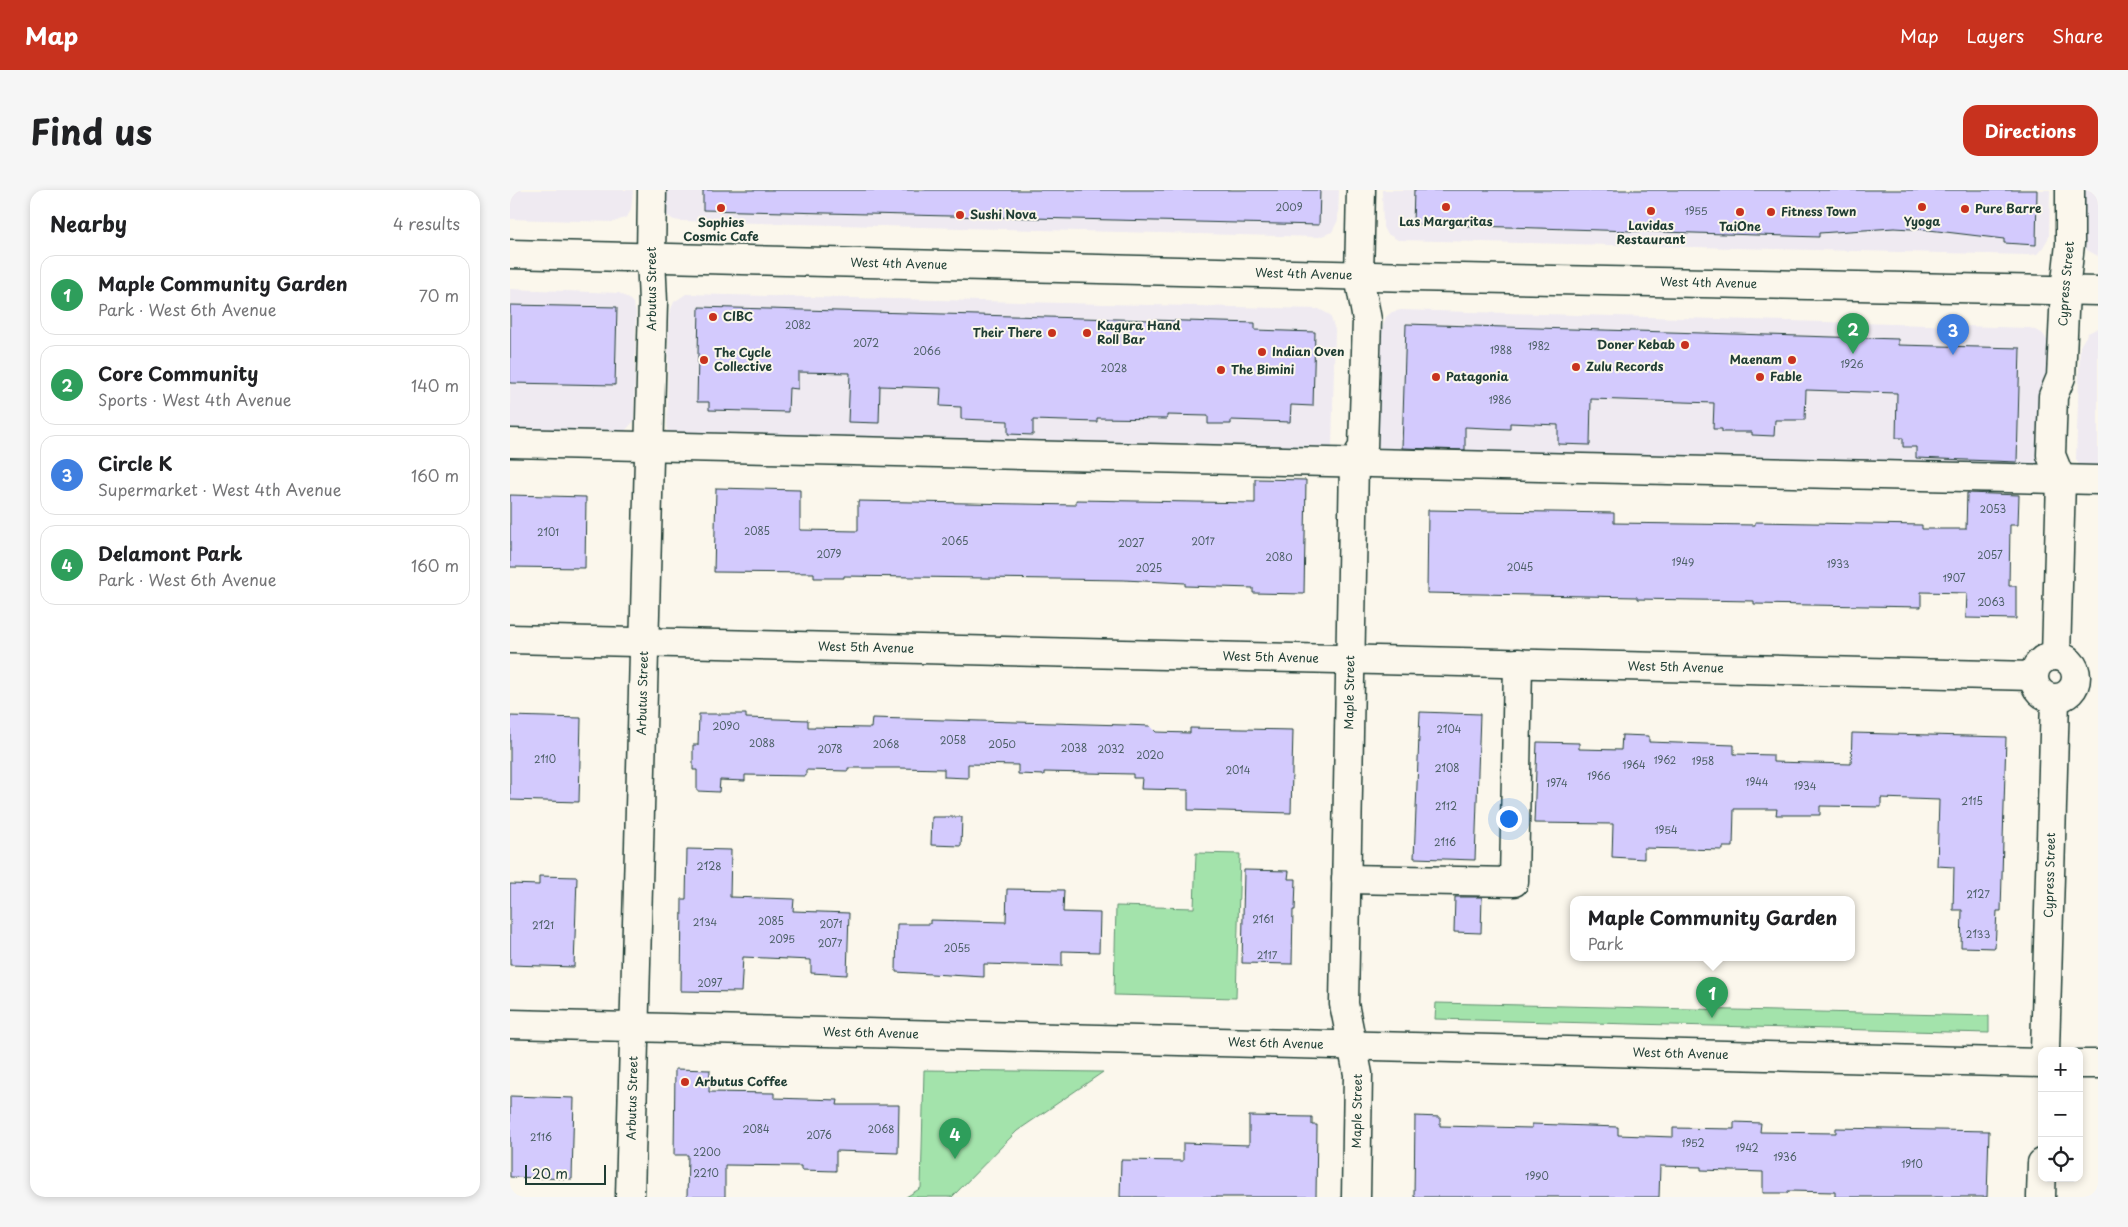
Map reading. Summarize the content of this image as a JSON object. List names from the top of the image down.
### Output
{
  "streets": {
    "street": [
      "West 4th Avenue",
      "Cypress Street",
      "Arbutus Street",
      "West 5th Avenue",
      "Maple Street",
      "West 6th Avenue"
    ]
  },
  "crossings": [
    ["West 4th Avenue", "Cypress Street"],
    ["West 4th Avenue", "Arbutus Street"],
    ["West 4th Avenue", "Maple Street"],
    ["Arbutus Street", "West 5th Avenue"],
    ["Arbutus Street", "West 6th Avenue"],
    ["West 5th Avenue", "Maple Street"],
    ["Maple Street", "West 6th Avenue"]
  ],
  "places": [
    "Las Margaritas",
    "Yyoga",
    "Sophies Cosmic Cafe",
    "Pure Barre",
    "Lavidas Restaurant",
    "TaiOne",
    "Fitness Town",
    "Sushi Nova",
    "CIBC",
    "Their There",
    "Kagura Hand Roll Bar",
    "Doner Kebab",
    "Indian Oven",
    "The Cycle Collective",
    "Maenam",
    "Zulu Records",
    "The Bimini",
    "Patagonia",
    "Fable",
    "Arbutus Coffee"
  ],
  "house_numbers": [
    "2009",
    "1955",
    "2082",
    "2072",
    "1982",
    "1988",
    "2066",
    "1926",
    "2028",
    "1986",
    "2053",
    "2085",
    "2101",
    "2065",
    "2017",
    "2027",
    "2079",
    "2057",
    "2080",
    "1949",
    "1933",
    "2045",
    "2025",
    "1907",
    "2063",
    "2090",
    "2104",
    "2058",
    "2088",
    "2068",
    "2050",
    "2038",
    "2078",
    "2032",
    "2020",
    "2110",
    "1962",
    "1958",
    "1964",
    "2108",
    "2014",
    "1966",
    "1944",
    "1974",
    "1934",
    "2115",
    "2112",
    "1954",
    "2116",
    "2128",
    "2127",
    "2161",
    "2085",
    "2134",
    "2071",
    "2121",
    "2133",
    "2095",
    "2077",
    "2055",
    "2117",
    "2097",
    "2084",
    "2068",
    "2076",
    "2116",
    "1952",
    "1942",
    "2200",
    "1936",
    "1910",
    "2210",
    "1990"
  ],
  "scale_bar": "20 m",
  "page": {
    "header": "Map",
    "nav": ["Map", "Layers", "Share"],
    "title": "Find us",
    "buttons": "Directions",
    "heading": ["Nearby", "4 results"],
    "list": [
      {
        "mark": "1",
        "name": "Maple Community Garden",
        "note": "Park · West 6th Avenue",
        "value": "70 m"
      },
      {
        "mark": "2",
        "name": "Core Community",
        "note": "Sports · West 4th Avenue",
        "value": "140 m"
      },
      {
        "mark": "3",
        "name": "Circle K",
        "note": "Supermarket · West 4th Avenue",
        "value": "160 m"
      },
      {
        "mark": "4",
        "name": "Delamont Park",
        "note": "Park · West 6th Avenue",
        "value": "160 m"
      }
    ],
    "pins": [
      "2",
      "3",
      "1",
      "4"
    ],
    "popup": ["Maple Community Garden", "Park"],
    "map_buttons": ["+", "−"],
    "scale": "20 m"
  }
}
